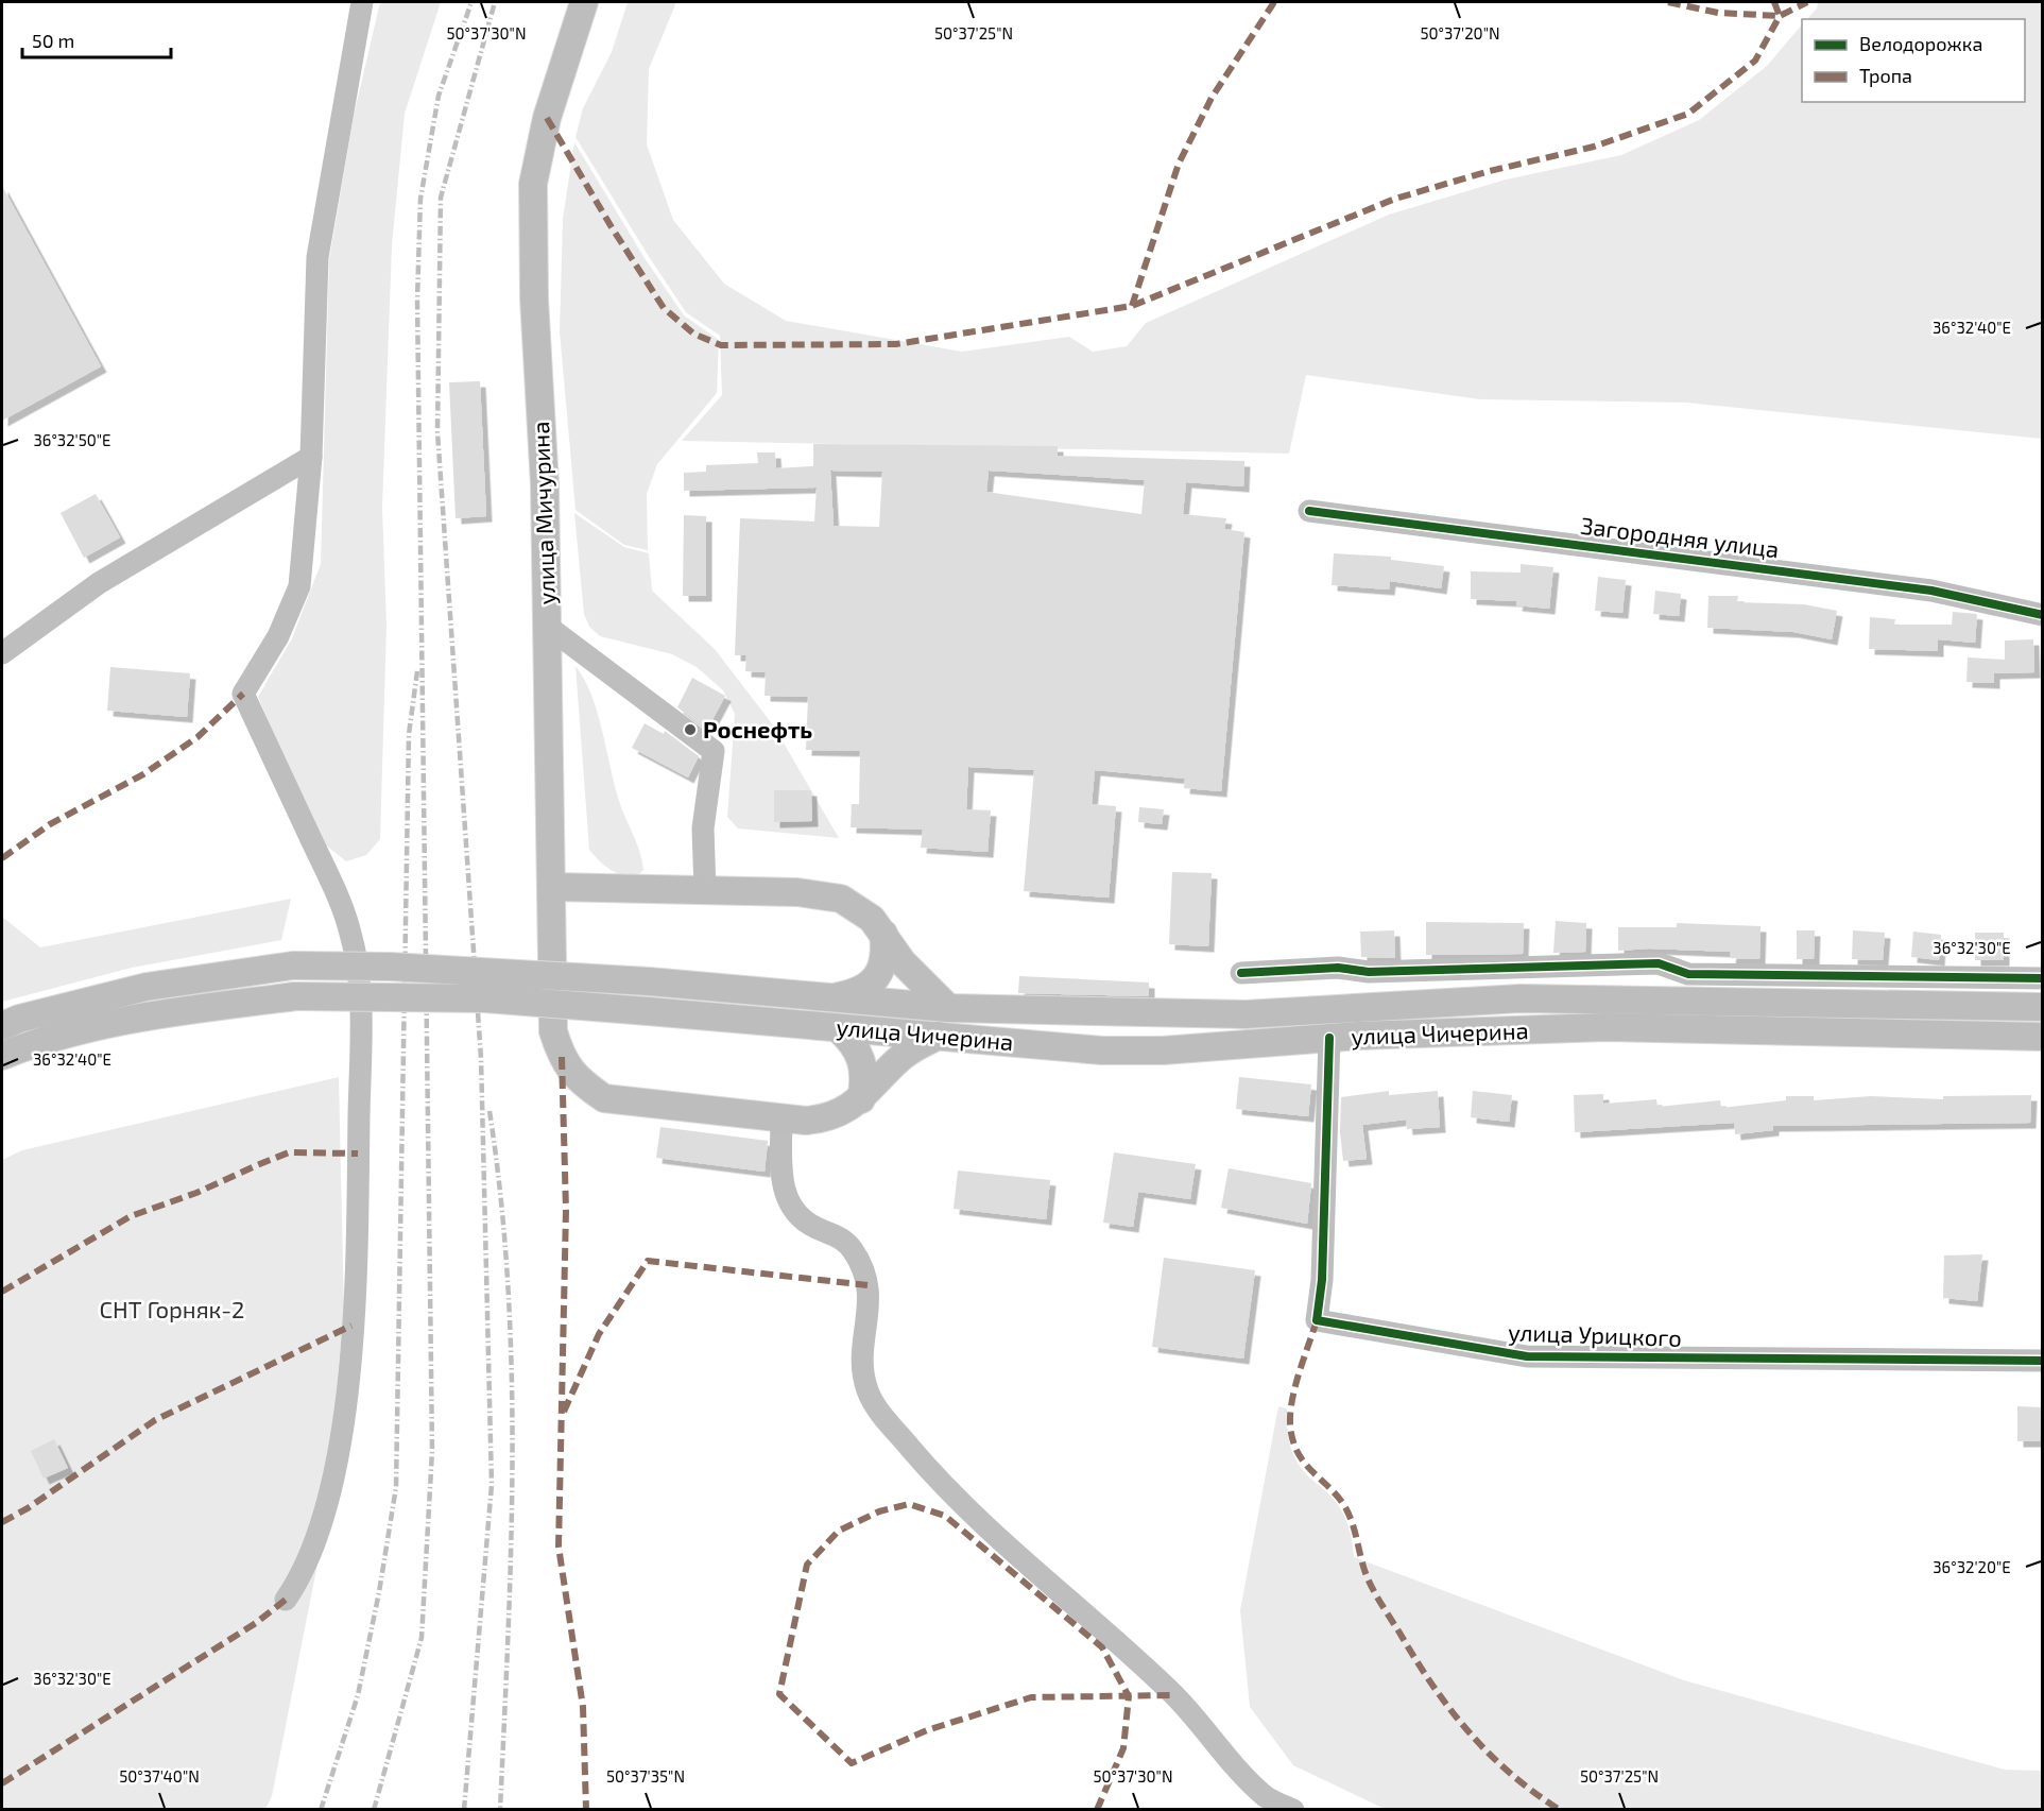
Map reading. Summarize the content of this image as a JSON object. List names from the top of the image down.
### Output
{
  "streets": {
    "main road": ["улица Мичурина", "улица Чичерина"],
    "street": ["Загородняя улица", "улица Урицкого"]
  },
  "crossings": [
    ["улица Чичерина", "улица Урицкого"]
  ],
  "parks": ["СНТ Горняк-2"],
  "places": ["Роснефть"],
  "legend": ["Велодорожка", "Тропа"],
  "scale_bar": "50 m",
  "coordinates": [
    "50°37'30\"N",
    "50°37'25\"N",
    "50°37'20\"N",
    "36°32'40\"E",
    "36°32'50\"E",
    "36°32'30\"E",
    "36°32'20\"E",
    "50°37'40\"N",
    "50°37'35\"N"
  ]
}
